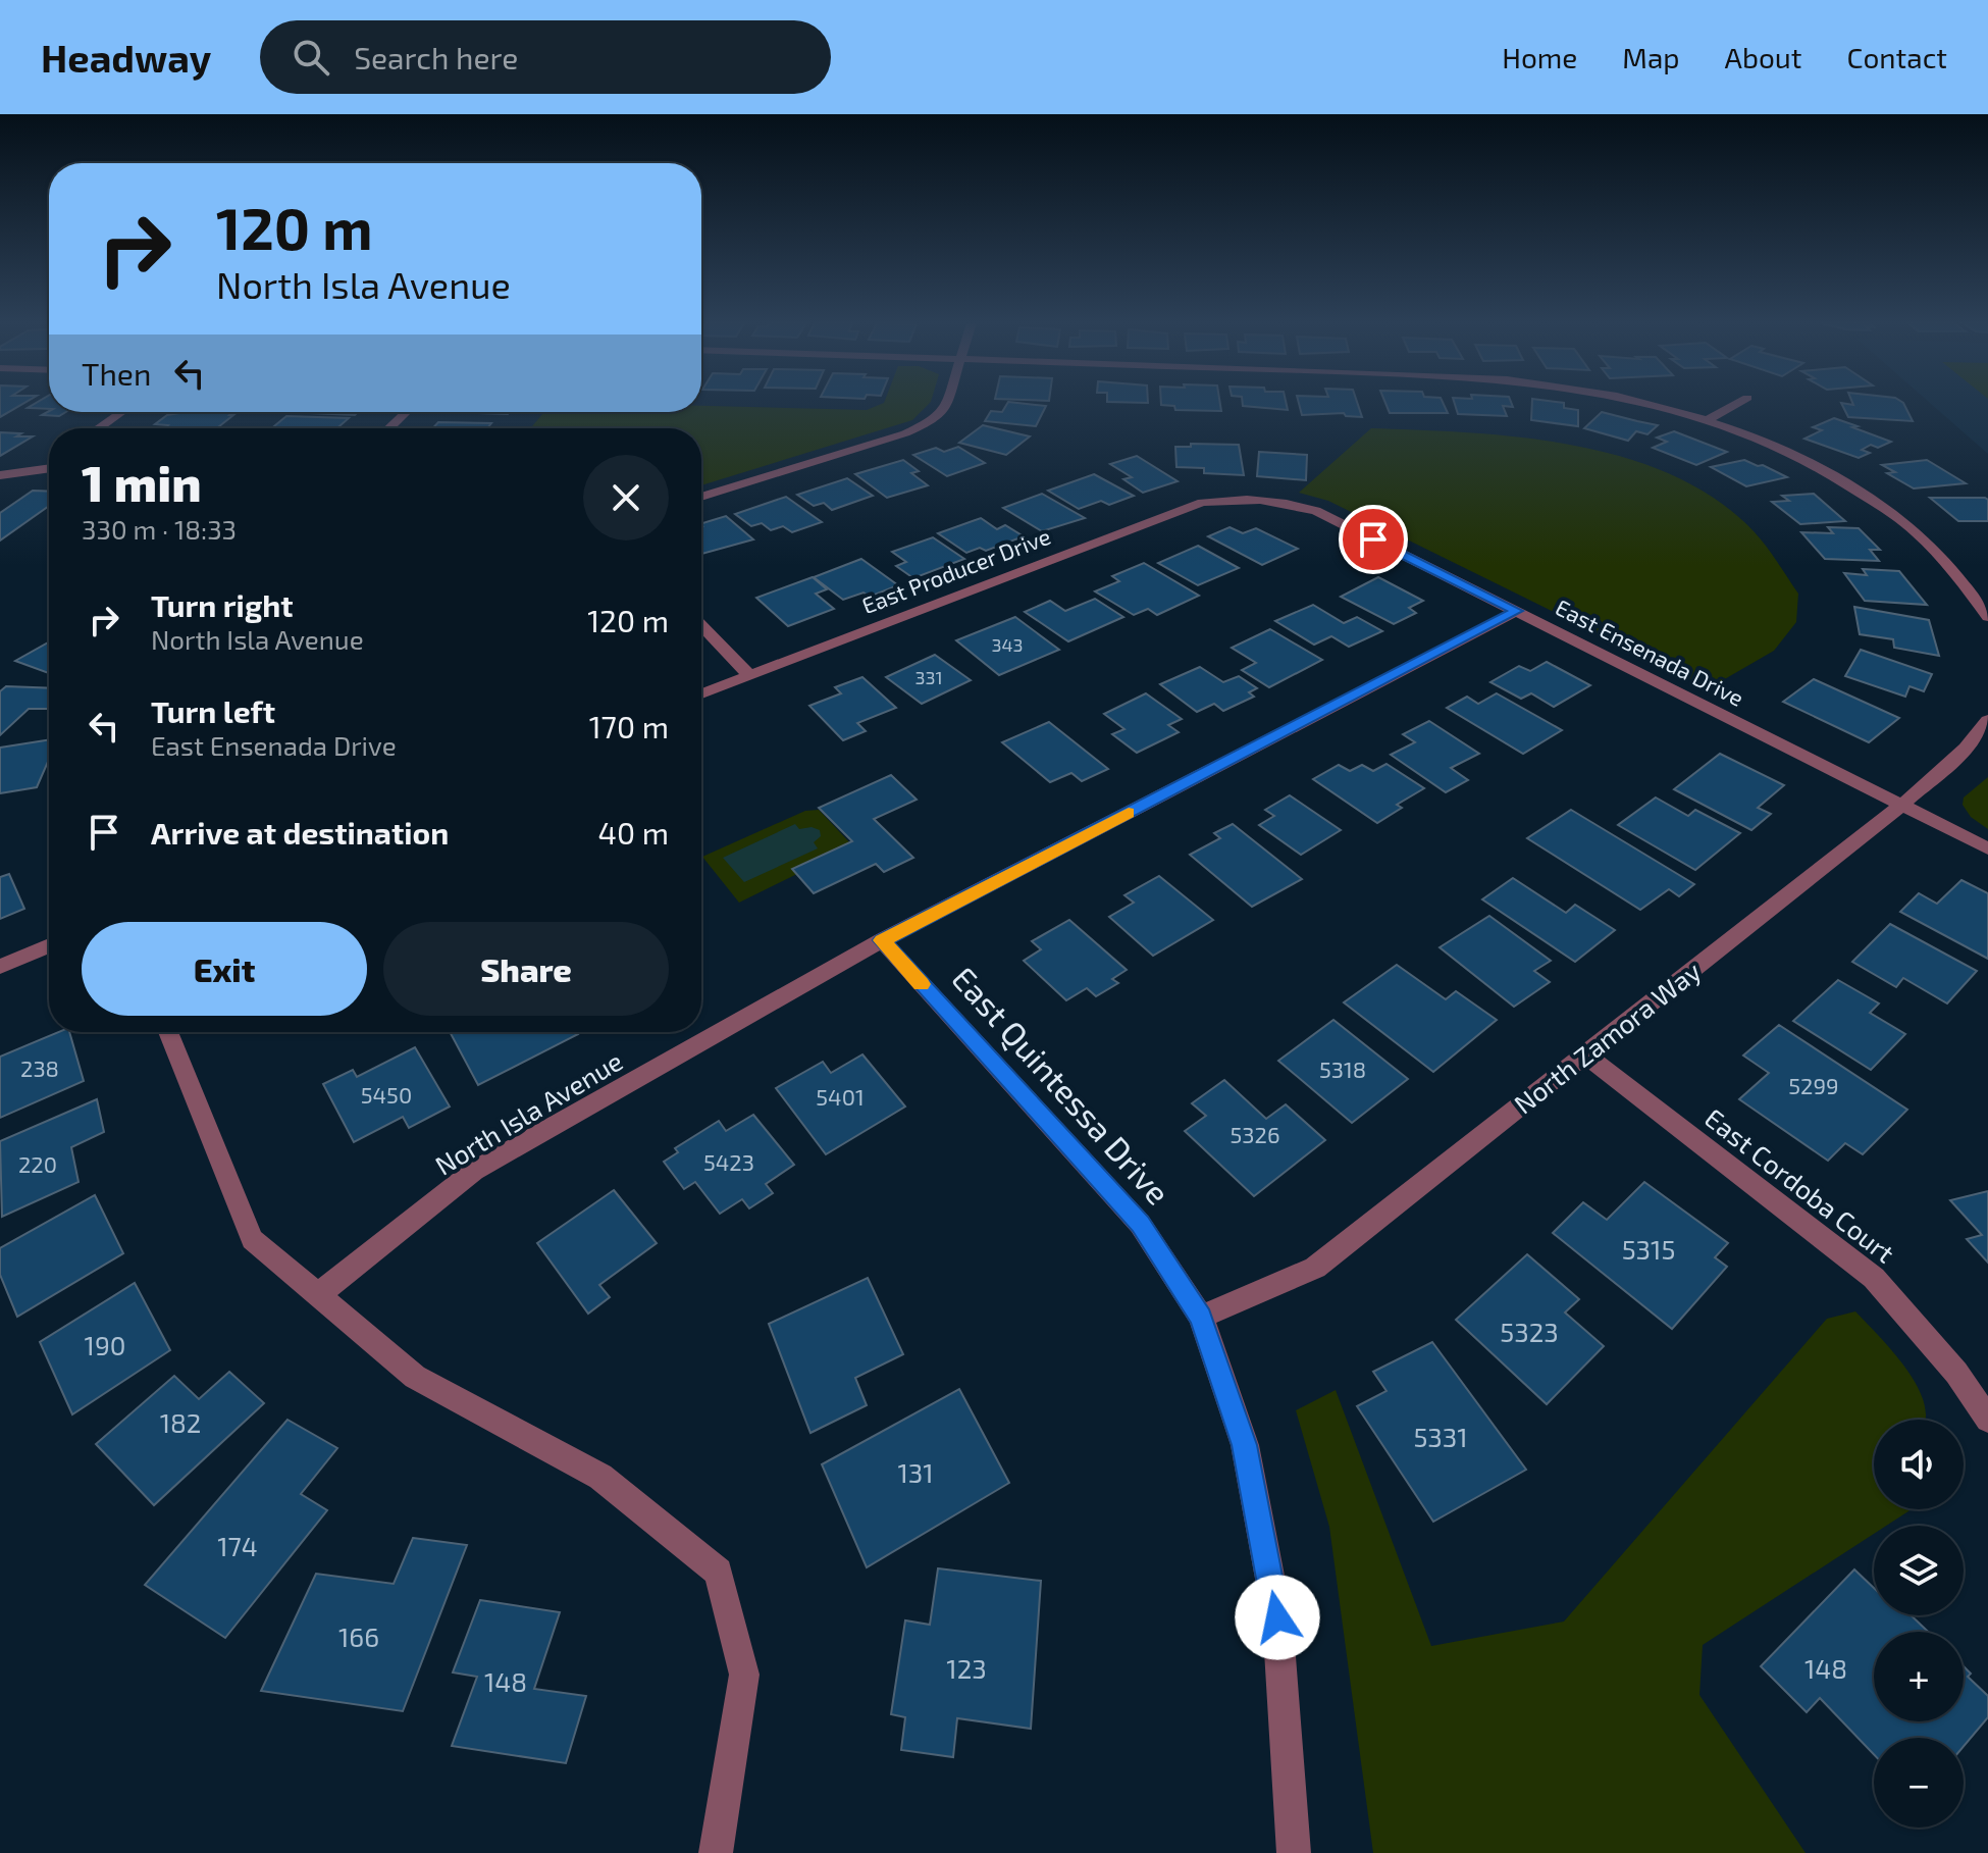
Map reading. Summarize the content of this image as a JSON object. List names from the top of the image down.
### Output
{
  "streets": {
    "street": [
      "East Producer Drive",
      "East Ensenada Drive",
      "North Zamora Way",
      "East Quintessa Drive",
      "North Isla Avenue",
      "East Cordoba Court"
    ]
  },
  "crossings": [
    ["East Producer Drive", "East Ensenada Drive"],
    ["East Ensenada Drive", "North Zamora Way"],
    ["East Ensenada Drive", "North Isla Avenue"],
    ["North Zamora Way", "East Quintessa Drive"],
    ["North Zamora Way", "East Cordoba Court"],
    ["East Quintessa Drive", "North Isla Avenue"]
  ],
  "house_numbers": [
    "343",
    "331",
    "238",
    "5318",
    "5299",
    "5450",
    "5401",
    "5326",
    "5423",
    "220",
    "5315",
    "5323",
    "190",
    "182",
    "5331",
    "131",
    "174",
    "166",
    "123",
    "148",
    "148"
  ],
  "page": {
    "header": "Headway",
    "search": "Search here",
    "nav": [
      "Home",
      "Map",
      "About",
      "Contact"
    ],
    "turn": ["120 m", "North Isla Avenue"],
    "then": "Then",
    "heading": ["1 min", "330 m · 18:33"],
    "list": [
      {
        "name": "Turn right",
        "note": "North Isla Avenue",
        "value": "120 m"
      },
      {
        "name": "Turn left",
        "note": "East Ensenada Drive",
        "value": "170 m"
      },
      {
        "name": "Arrive at destination",
        "value": "40 m"
      }
    ],
    "buttons": ["Exit", "Share"],
    "map_buttons": ["+", "−"]
  }
}
